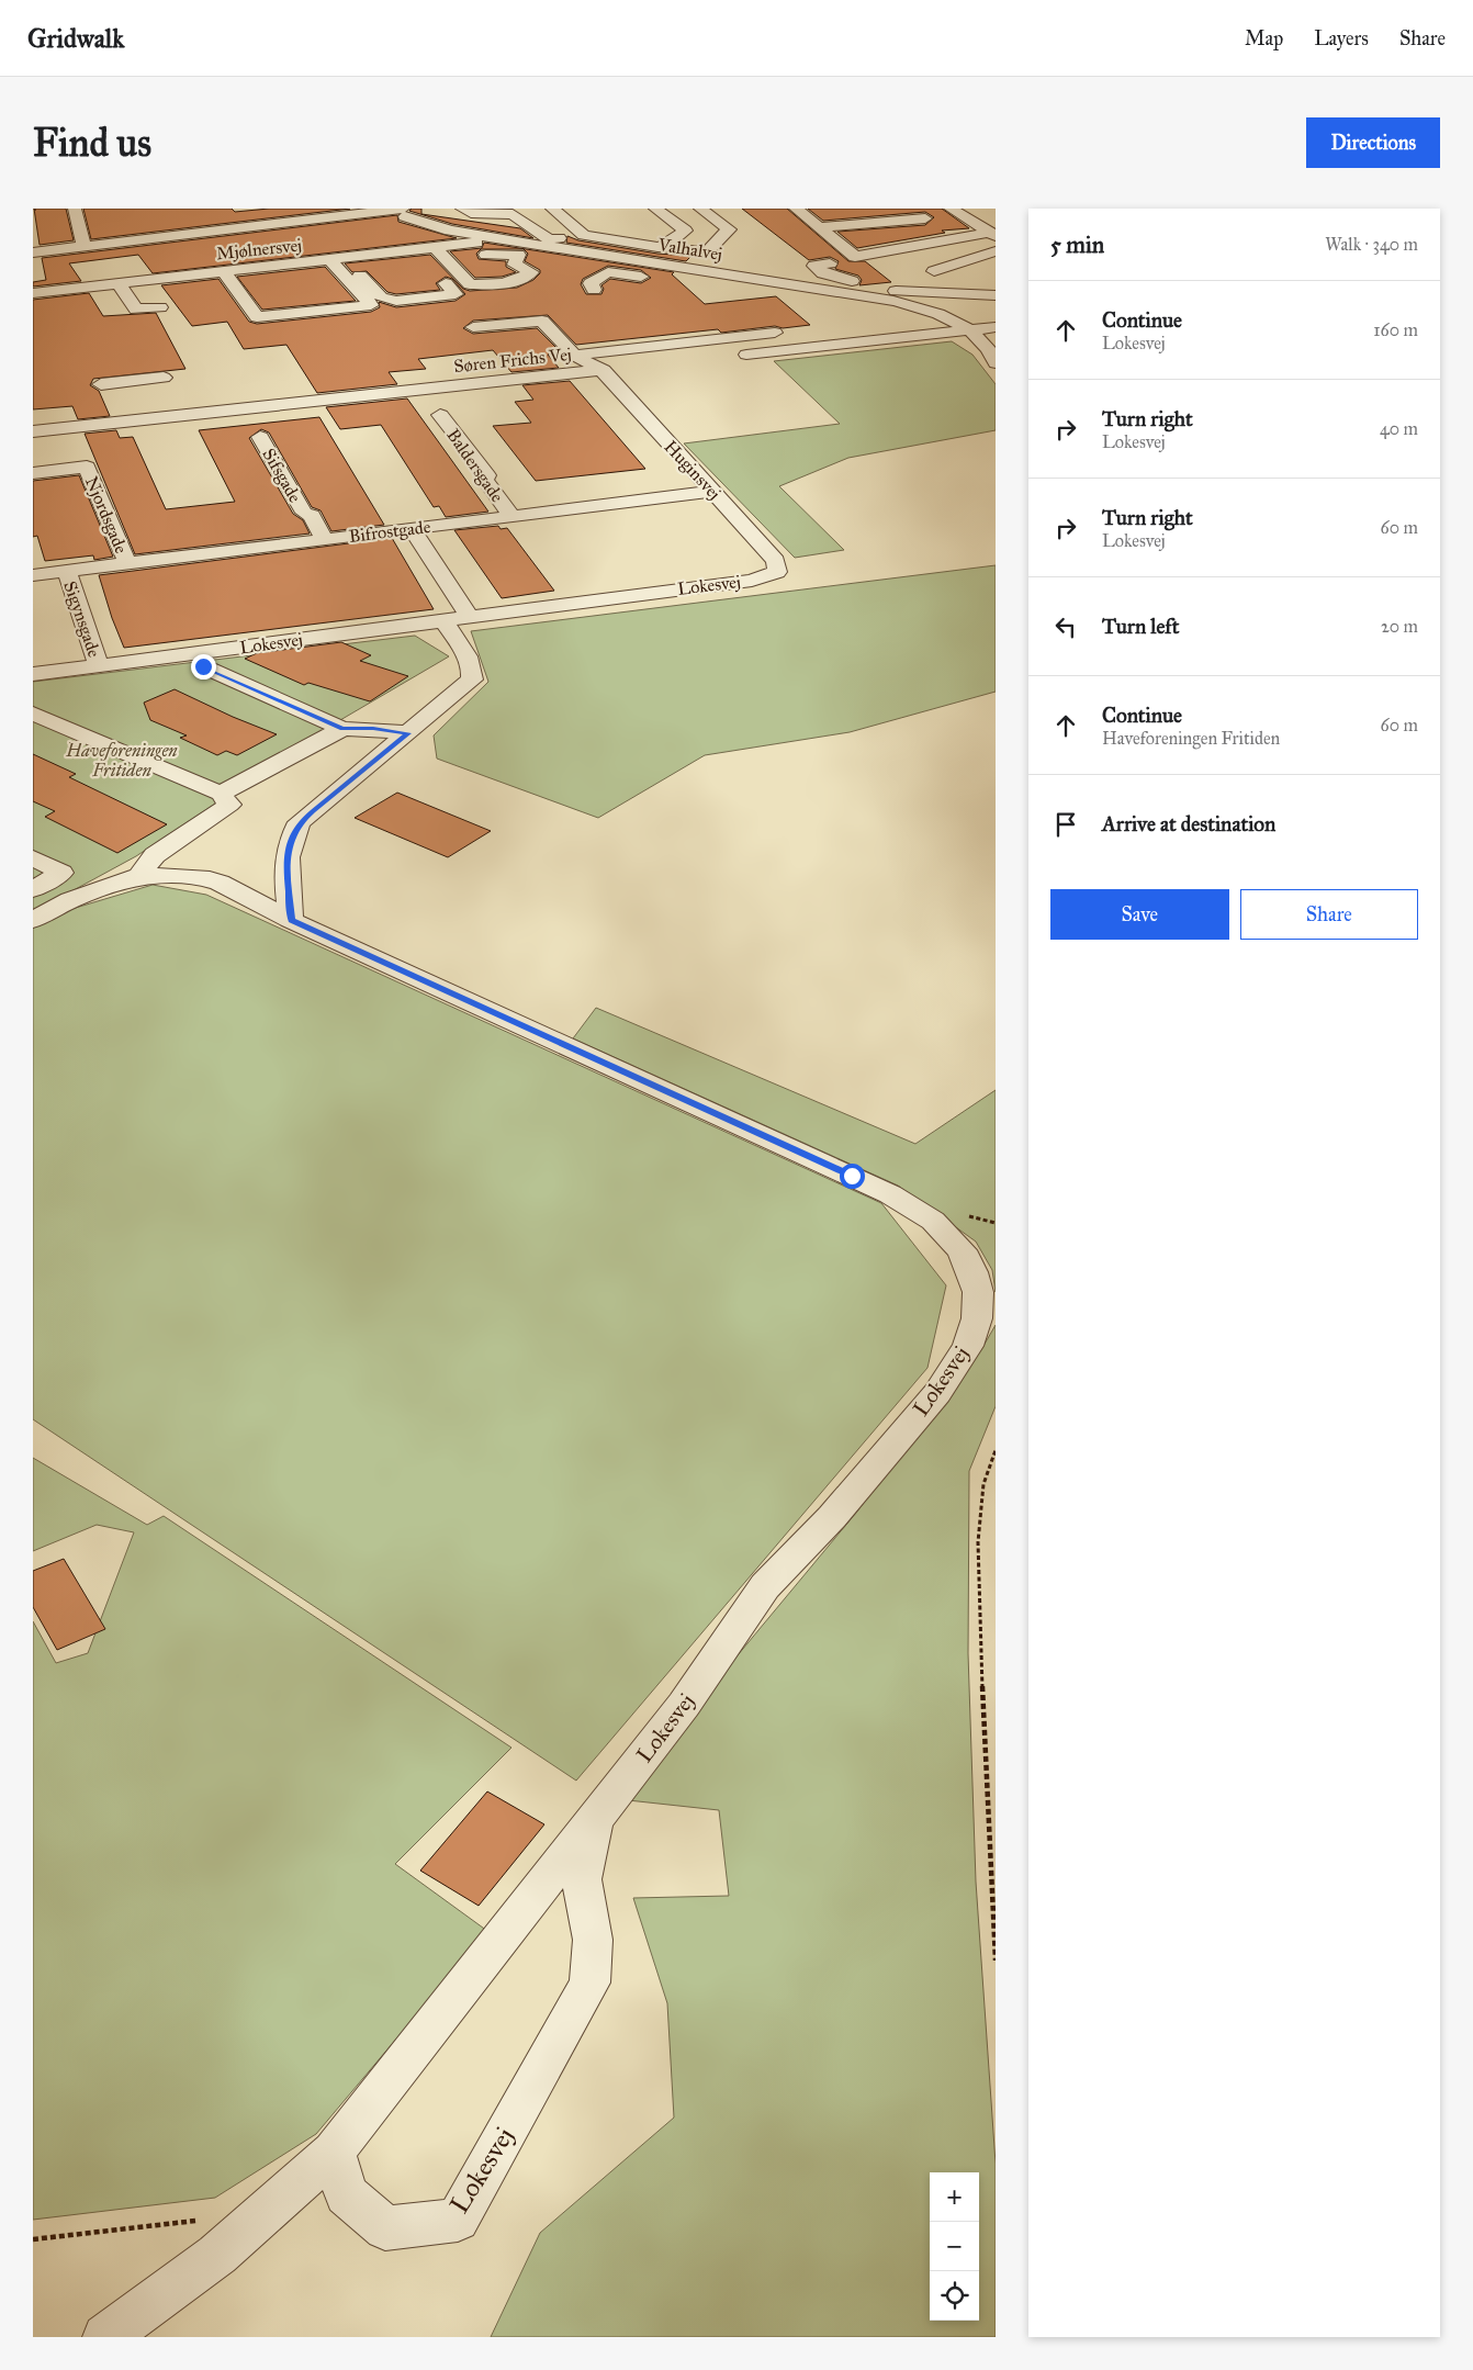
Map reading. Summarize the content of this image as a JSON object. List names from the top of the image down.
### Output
{
  "streets": {
    "street": [
      "Mjølnersvej",
      "Valhalvej",
      "Søren Frichs Vej",
      "Baldersgade",
      "Huginsvej",
      "Sifsgade",
      "Njordsgade",
      "Bifrostgade",
      "Lokesvej",
      "Sigynsgade"
    ]
  },
  "crossings": [
    ["Søren Frichs Vej", "Huginsvej"],
    ["Baldersgade", "Bifrostgade"],
    ["Huginsvej", "Bifrostgade"],
    ["Huginsvej", "Lokesvej"],
    ["Sifsgade", "Bifrostgade"],
    ["Njordsgade", "Bifrostgade"],
    ["Bifrostgade", "Sigynsgade"],
    ["Lokesvej", "Sigynsgade"]
  ],
  "parks": ["Haveforeningen Fritiden"],
  "page": {
    "header": "Gridwalk",
    "nav": ["Map", "Layers", "Share"],
    "buttons": [
      "Directions",
      ["Save", "Share"]
    ],
    "title": "Find us",
    "heading": ["5 min", "Walk · 340 m"],
    "list": [
      ["Continue", "Lokesvej", "160 m"],
      ["Turn right", "Lokesvej", "40 m"],
      ["Turn right", "Lokesvej", "60 m"],
      ["Turn left", "20 m"],
      ["Continue", "Haveforeningen Fritiden", "60 m"],
      "Arrive at destination"
    ],
    "map_buttons": ["+", "−"]
  }
}
